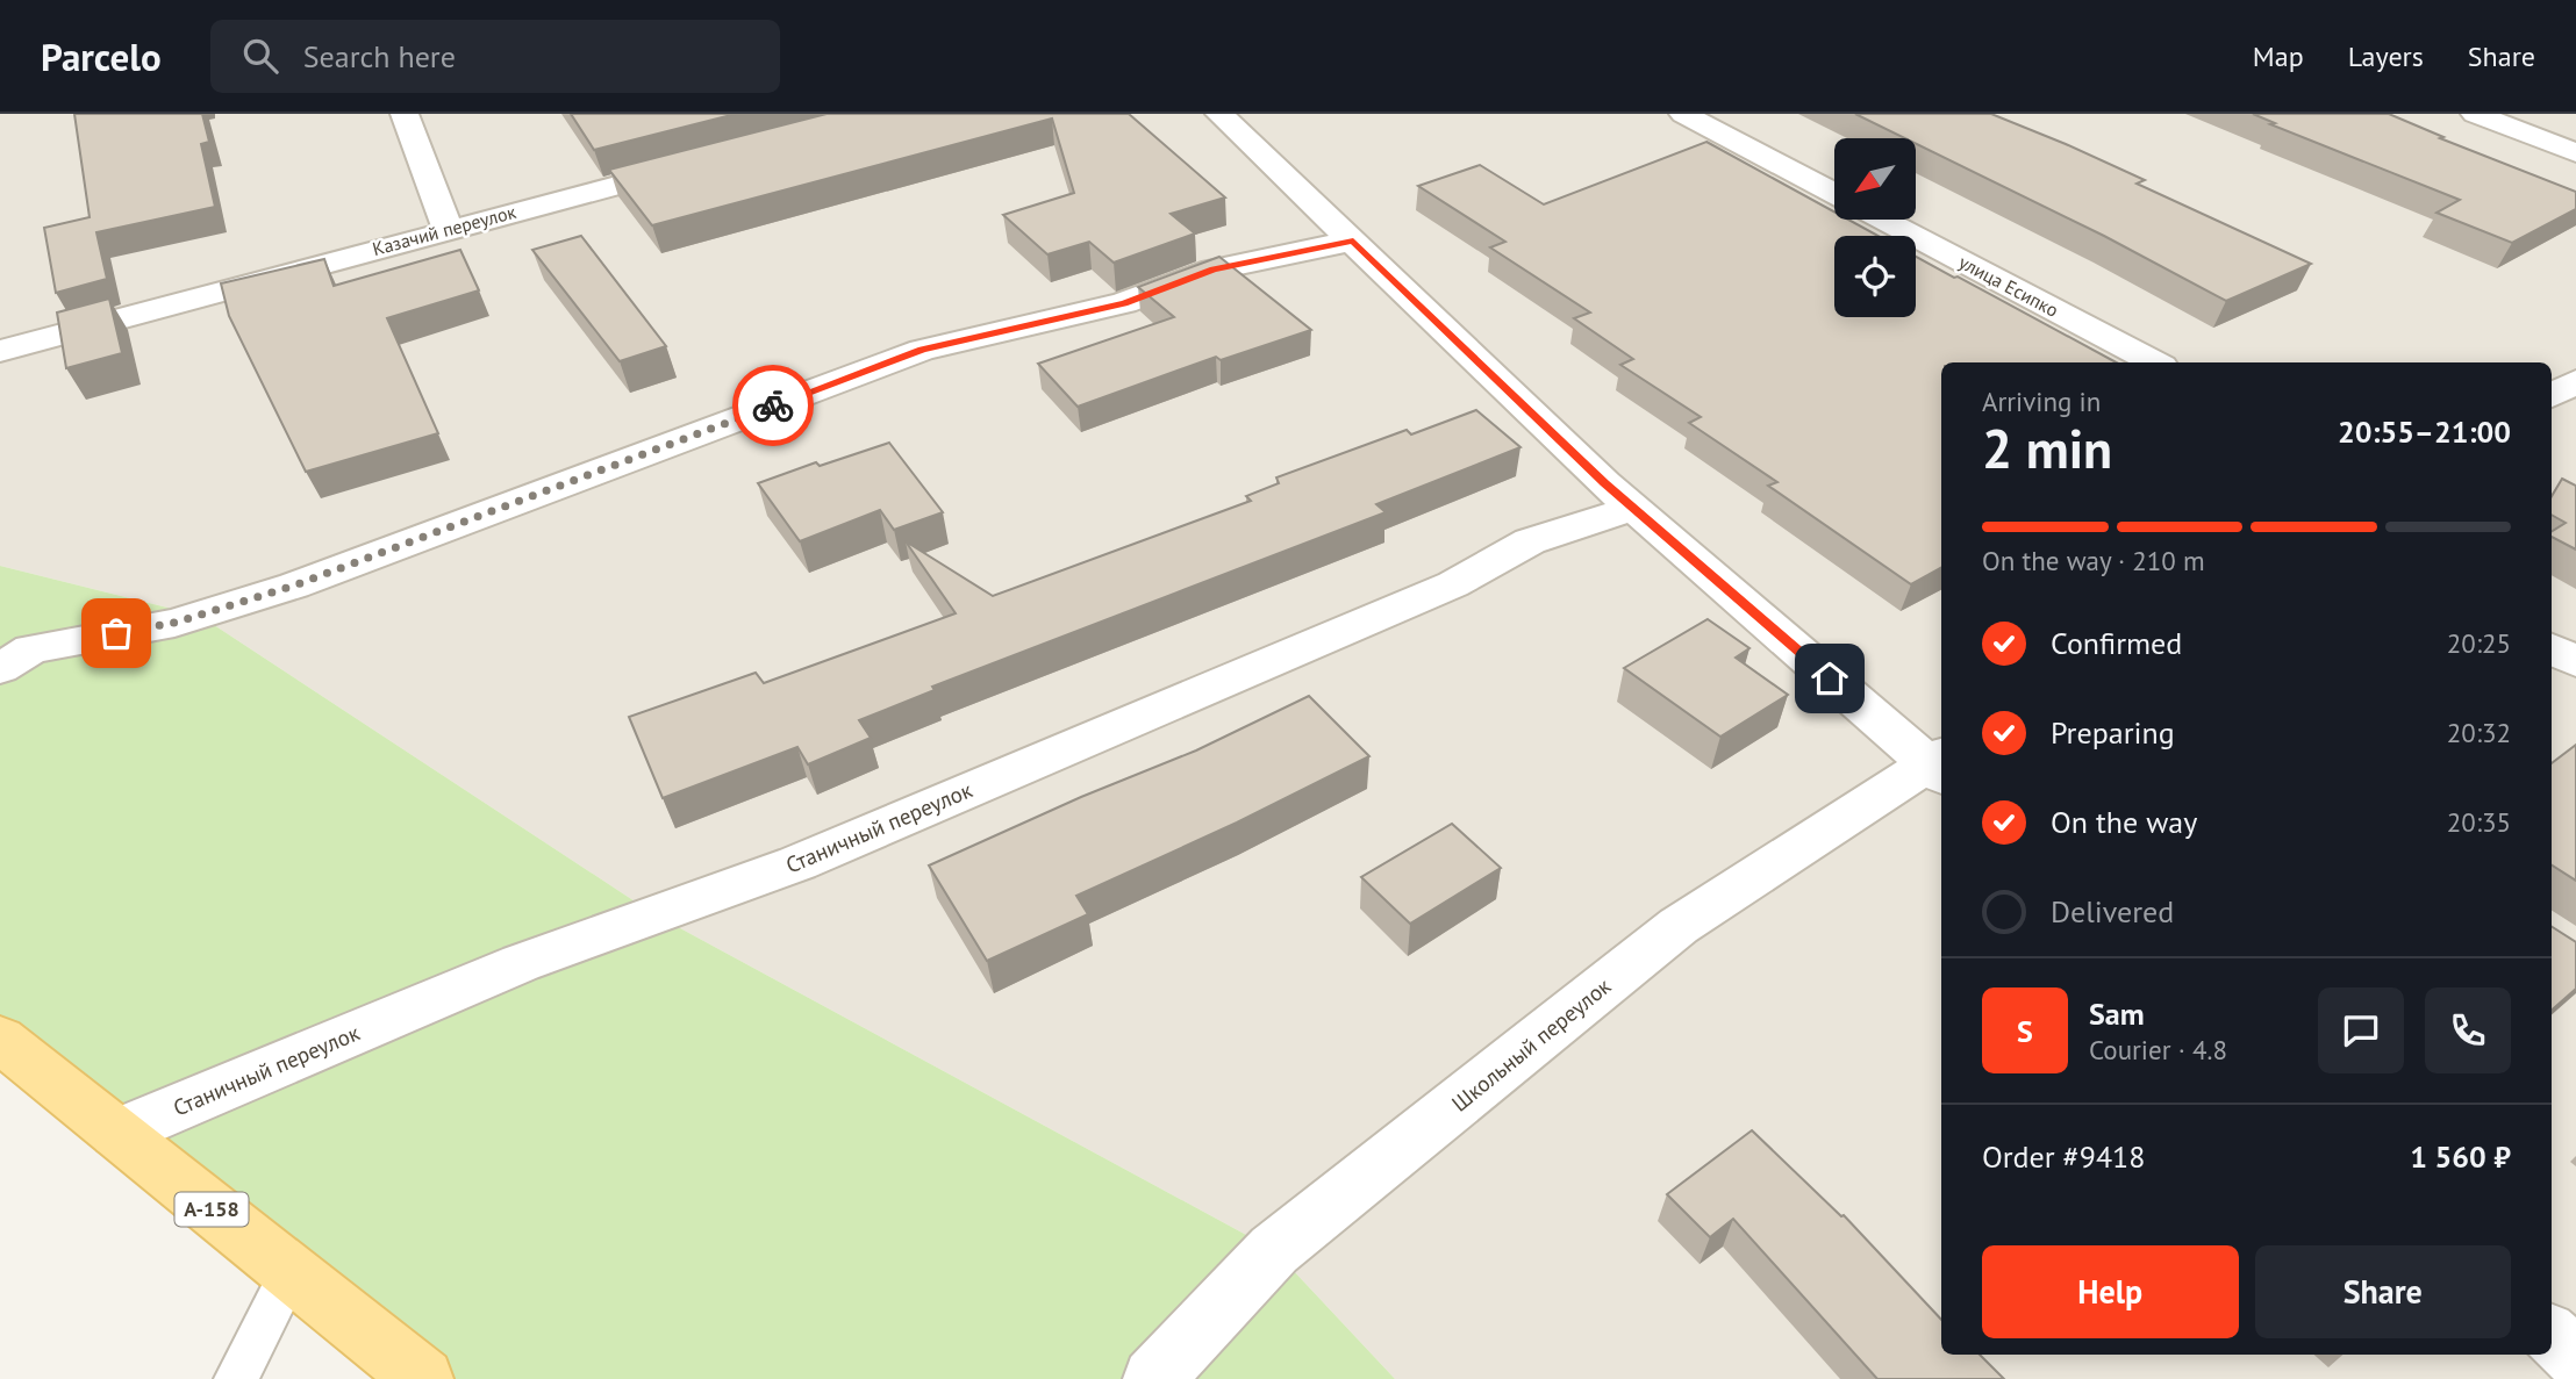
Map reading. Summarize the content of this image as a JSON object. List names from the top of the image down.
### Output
{
  "streets": {
    "main road": ["А-158"],
    "street": [
      "Казачий переулок",
      "улица Есипко",
      "Станичный переулок",
      "Школьный переулок"
    ]
  },
  "crossings": [
    ["Станичный переулок", "А-158"]
  ],
  "north": "bottom left",
  "page": {
    "header": "Parcelo",
    "search": "Search here",
    "nav": ["Map", "Layers", "Share"],
    "heading": ["2 min", "Arriving in", "20:55–21:00"],
    "panel": [
      "Sam",
      "Courier · 4.8",
      "Order #9418",
      "1 560 ₽"
    ],
    "bar": "On the way · 210 m",
    "list": [
      ["Confirmed", "20:25"],
      ["Preparing", "20:32"],
      ["On the way", "20:35"],
      "Delivered"
    ],
    "round": "S",
    "buttons": ["Help", "Share"]
  }
}
